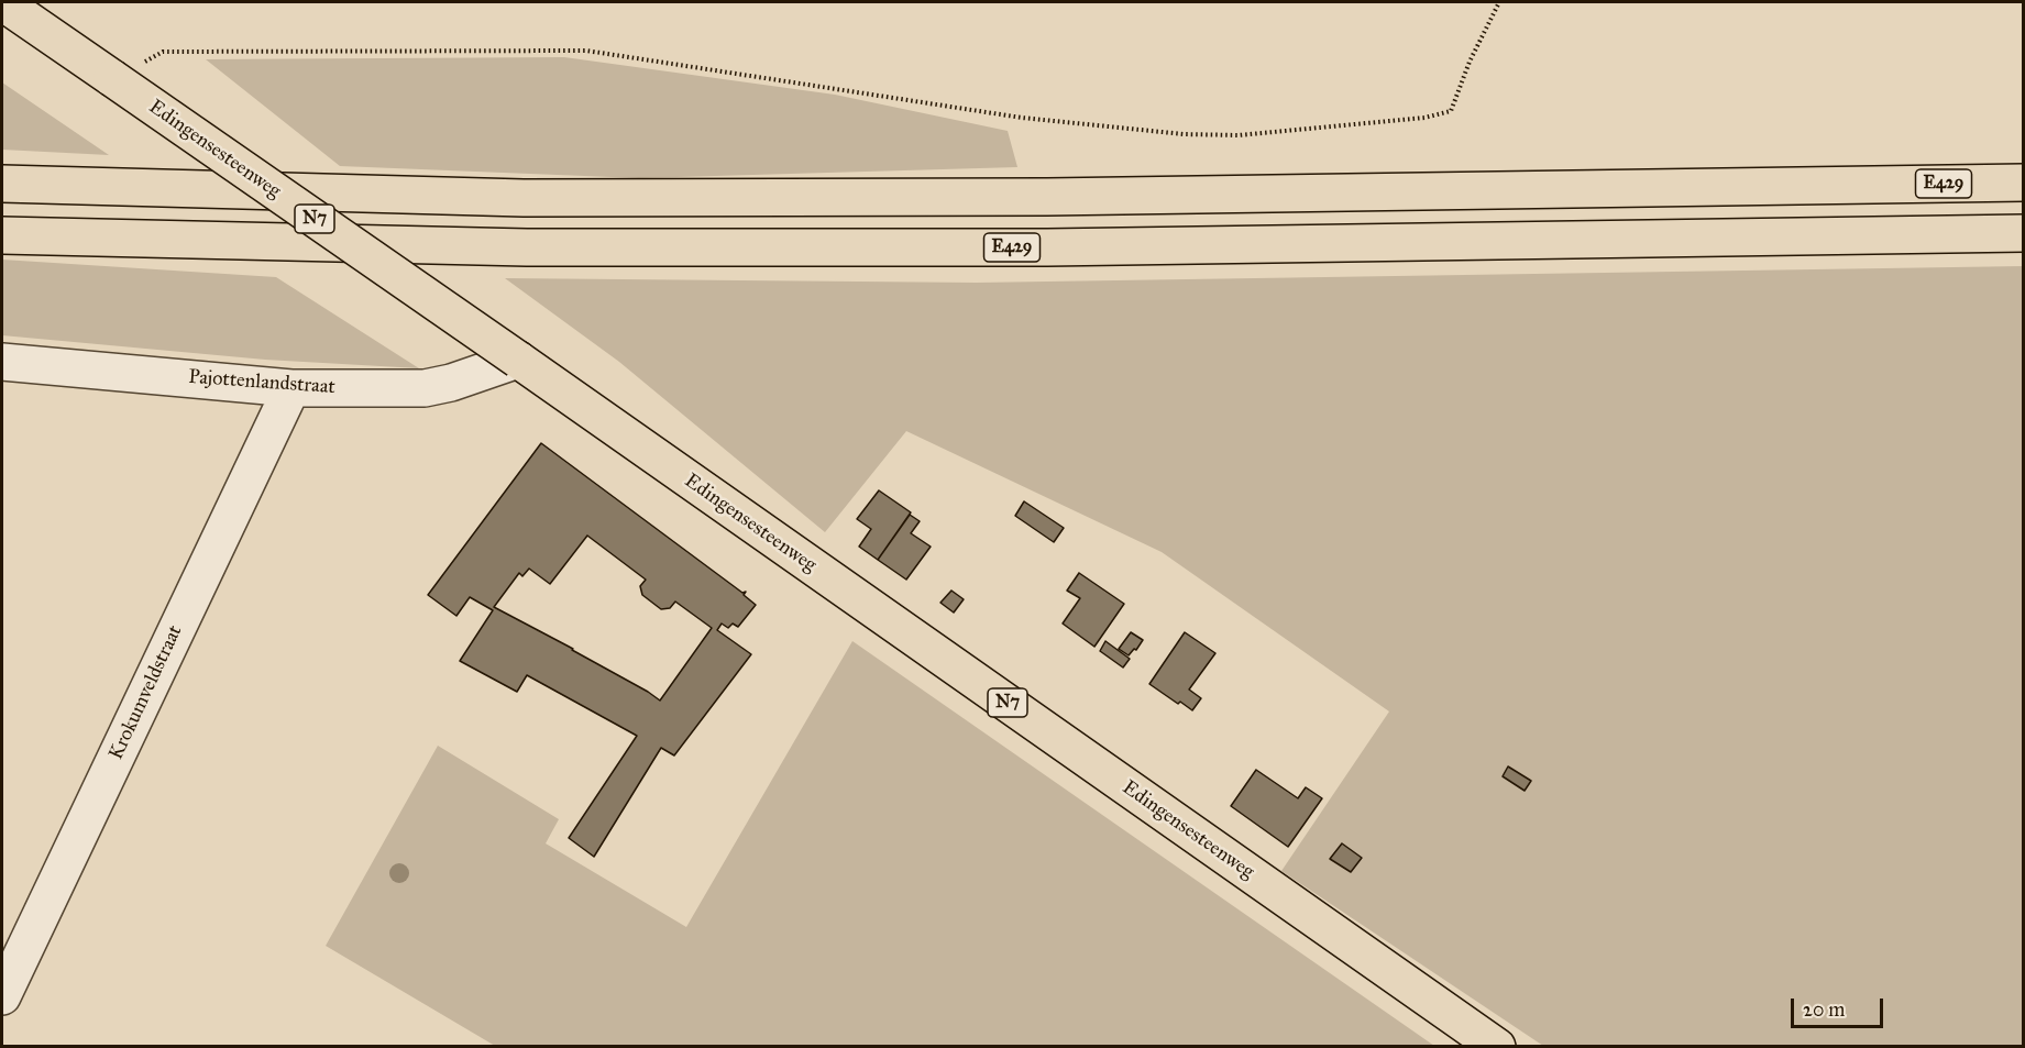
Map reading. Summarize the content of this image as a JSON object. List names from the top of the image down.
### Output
{
  "streets": {
    "main road": ["Edingensesteenweg", "E429", "N7"],
    "street": ["Pajottenlandstraat", "Krokumveldstraat"]
  },
  "crossings": [
    ["Edingensesteenweg", "Pajottenlandstraat"],
    ["Pajottenlandstraat", "Krokumveldstraat"]
  ],
  "scale_bar": "20 m"
}
